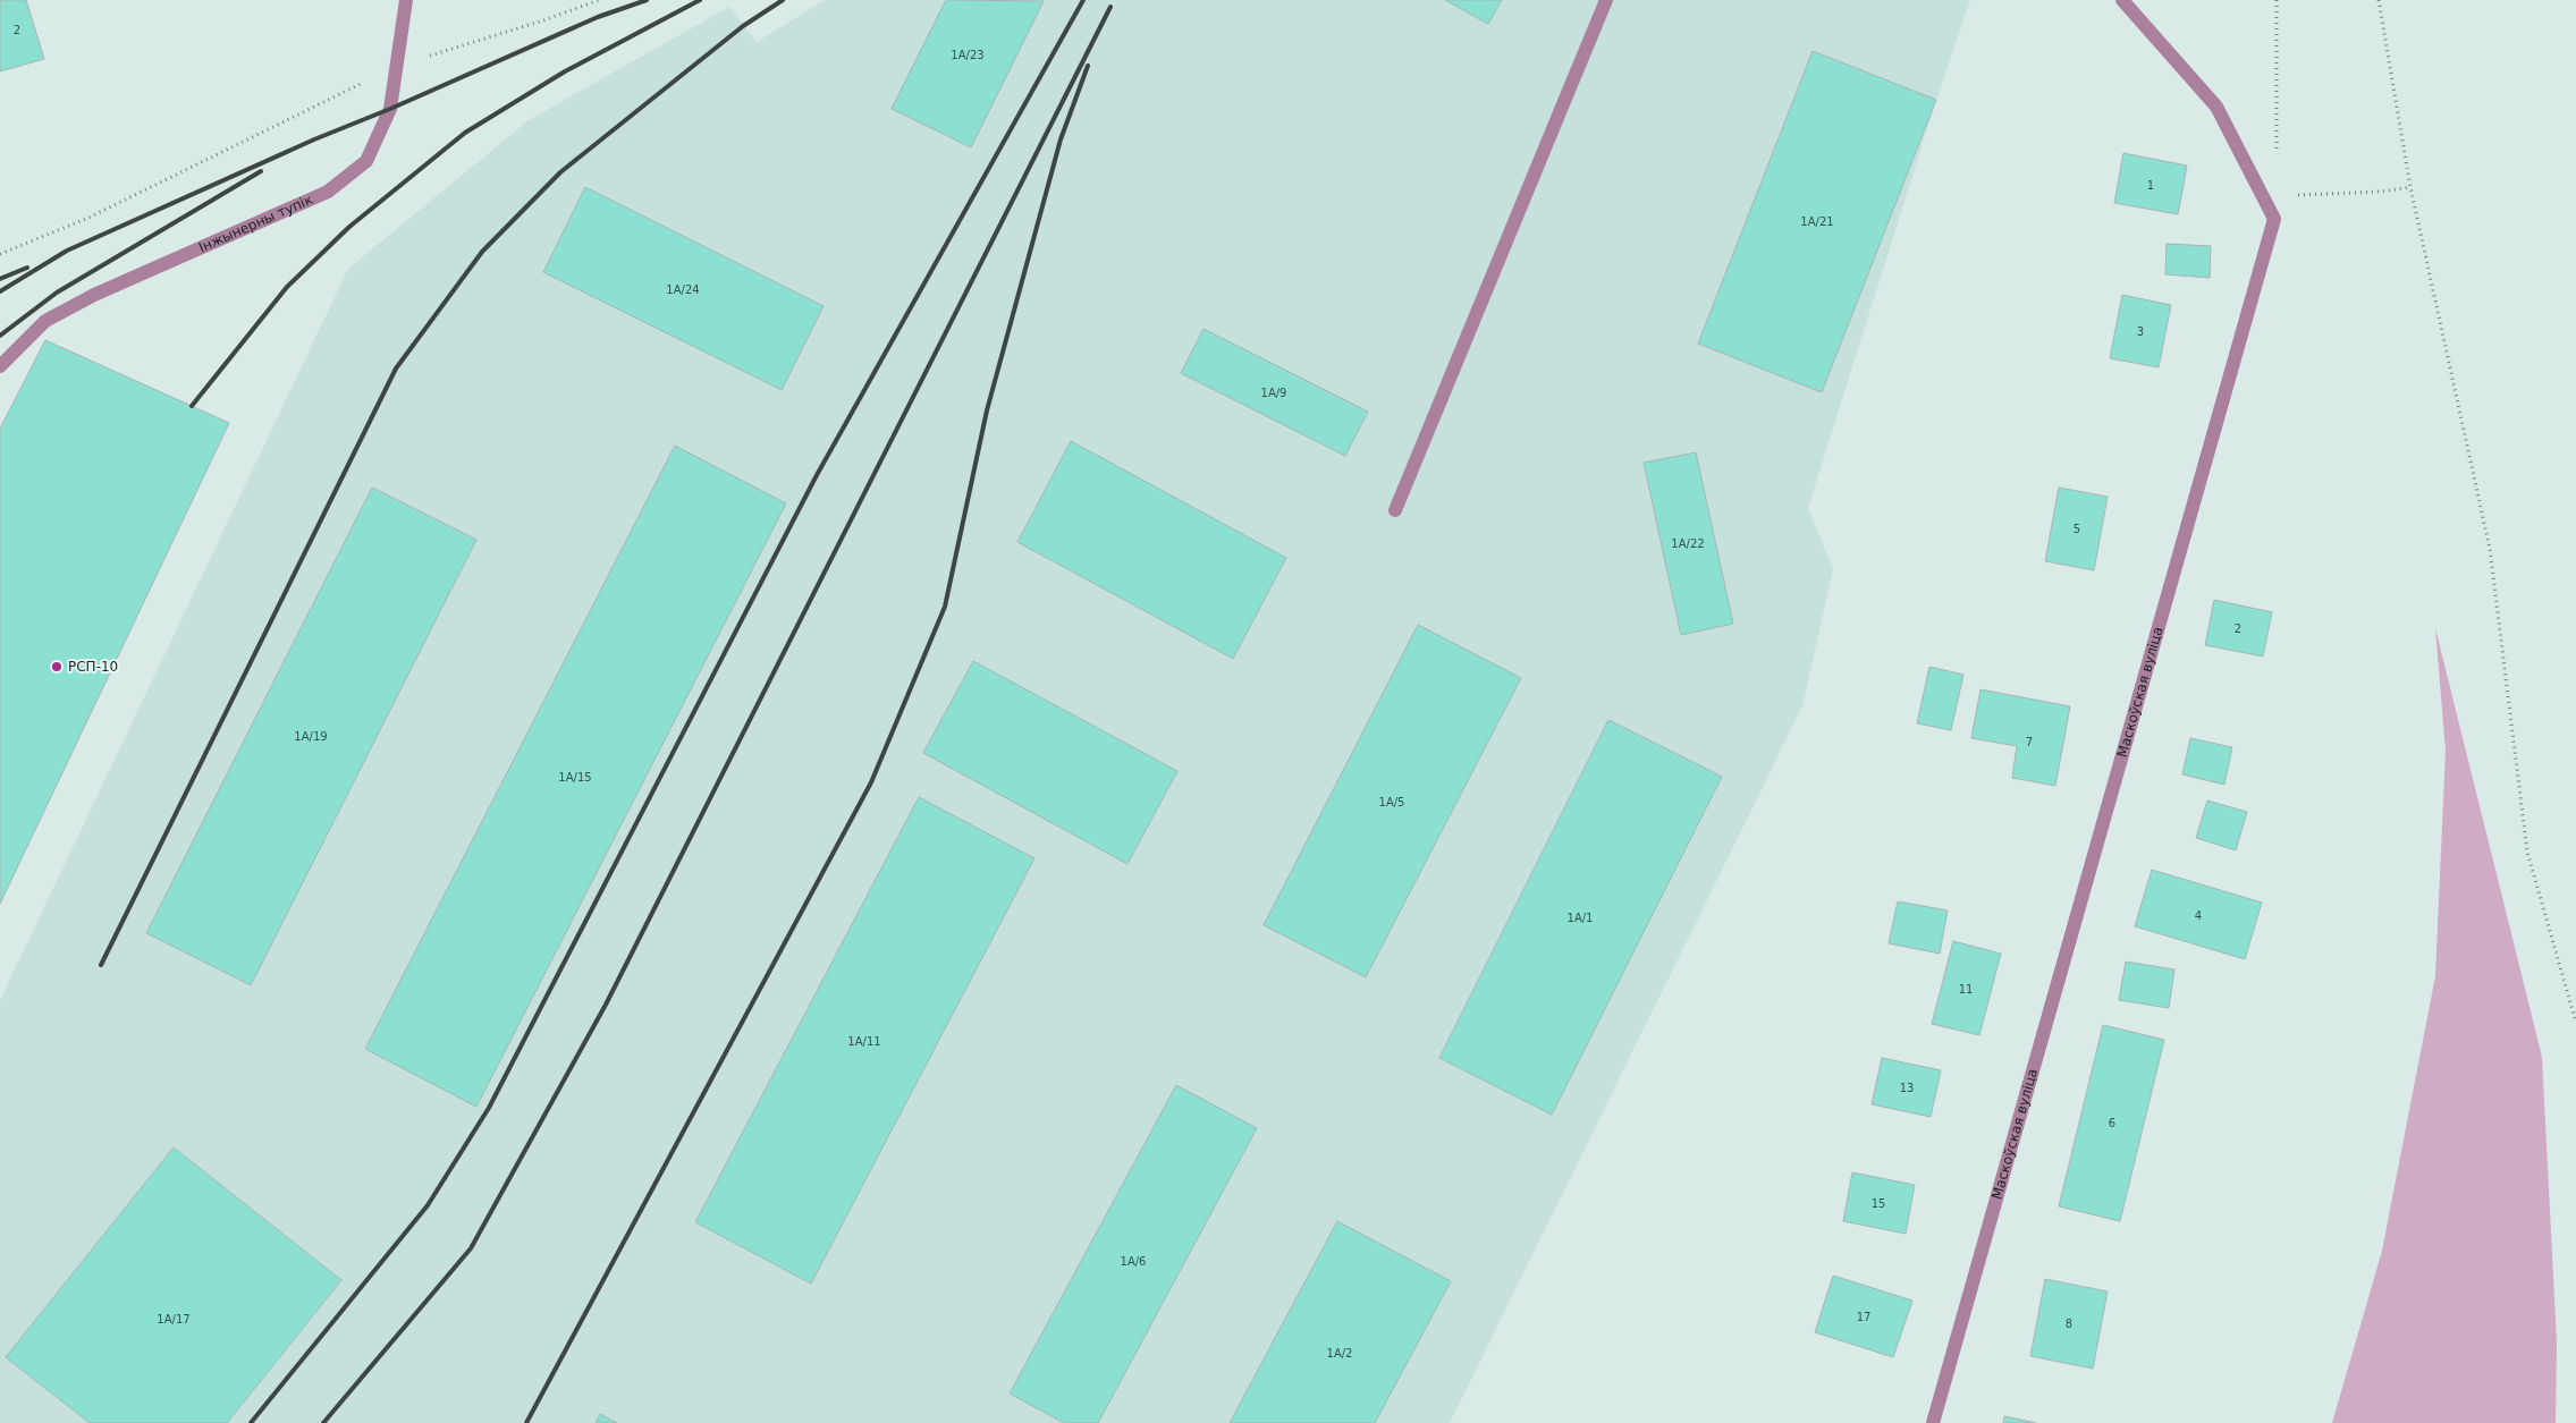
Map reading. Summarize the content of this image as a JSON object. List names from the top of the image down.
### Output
{
  "streets": {
    "street": ["Інжынерны тупік", "Маскоўская вуліца"]
  },
  "places": ["РСП-10"],
  "house_numbers": [
    "2",
    "1А/23",
    "1",
    "1А/21",
    "1А/24",
    "3",
    "1А/9",
    "5",
    "1А/22",
    "2",
    "1А/19",
    "7",
    "1А/15",
    "1А/5",
    "4",
    "1А/1",
    "11",
    "1А/11",
    "13",
    "6",
    "15",
    "1А/6",
    "17",
    "1А/17",
    "8",
    "1А/2"
  ]
}
